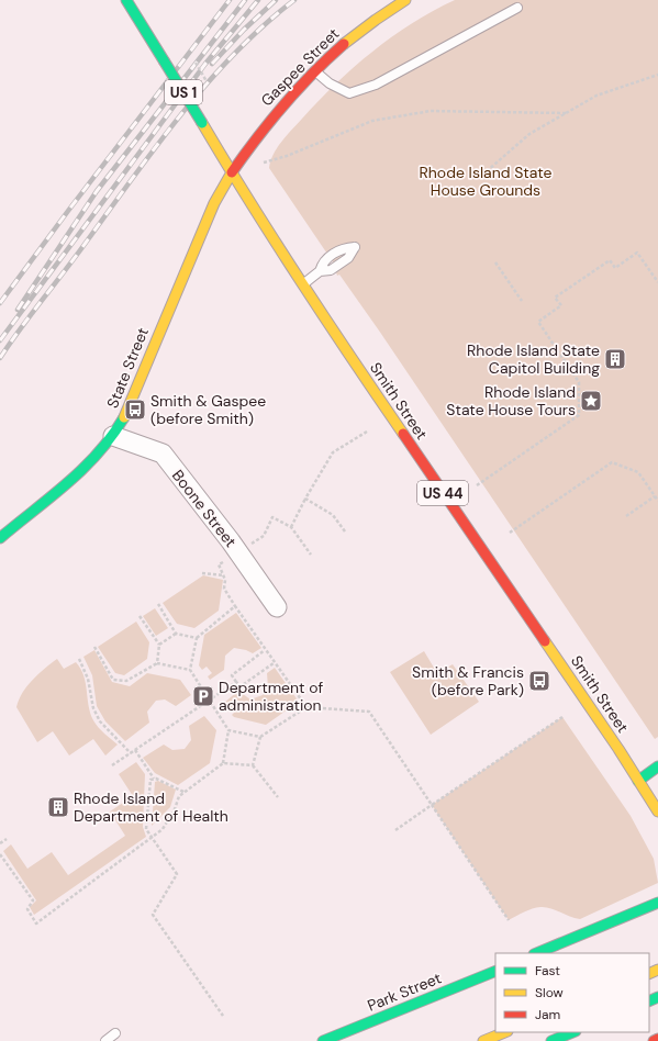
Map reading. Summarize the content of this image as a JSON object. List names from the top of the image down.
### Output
{
  "streets": {
    "main road": [
      "Gaspee Street",
      "US 1",
      "State Street",
      "Smith Street",
      "US 44",
      "Park Street"
    ],
    "street": ["Boone Street"]
  },
  "crossings": [
    ["Gaspee Street", "State Street"],
    ["Gaspee Street", "Smith Street"],
    ["State Street", "Smith Street"],
    ["State Street", "Boone Street"]
  ],
  "parks": ["Rhode Island State House Grounds"],
  "places": {
    "building": ["Rhode Island State Capitol Building", "Rhode Island Department of Health"],
    "place": ["Rhode Island State House Tours"],
    "bus stop": ["Smith & Gaspee (before Smith)", "Smith & Francis (before Park)"],
    "parking": ["Department of administration"]
  },
  "legend": ["Fast", "Slow", "Jam"]
}
